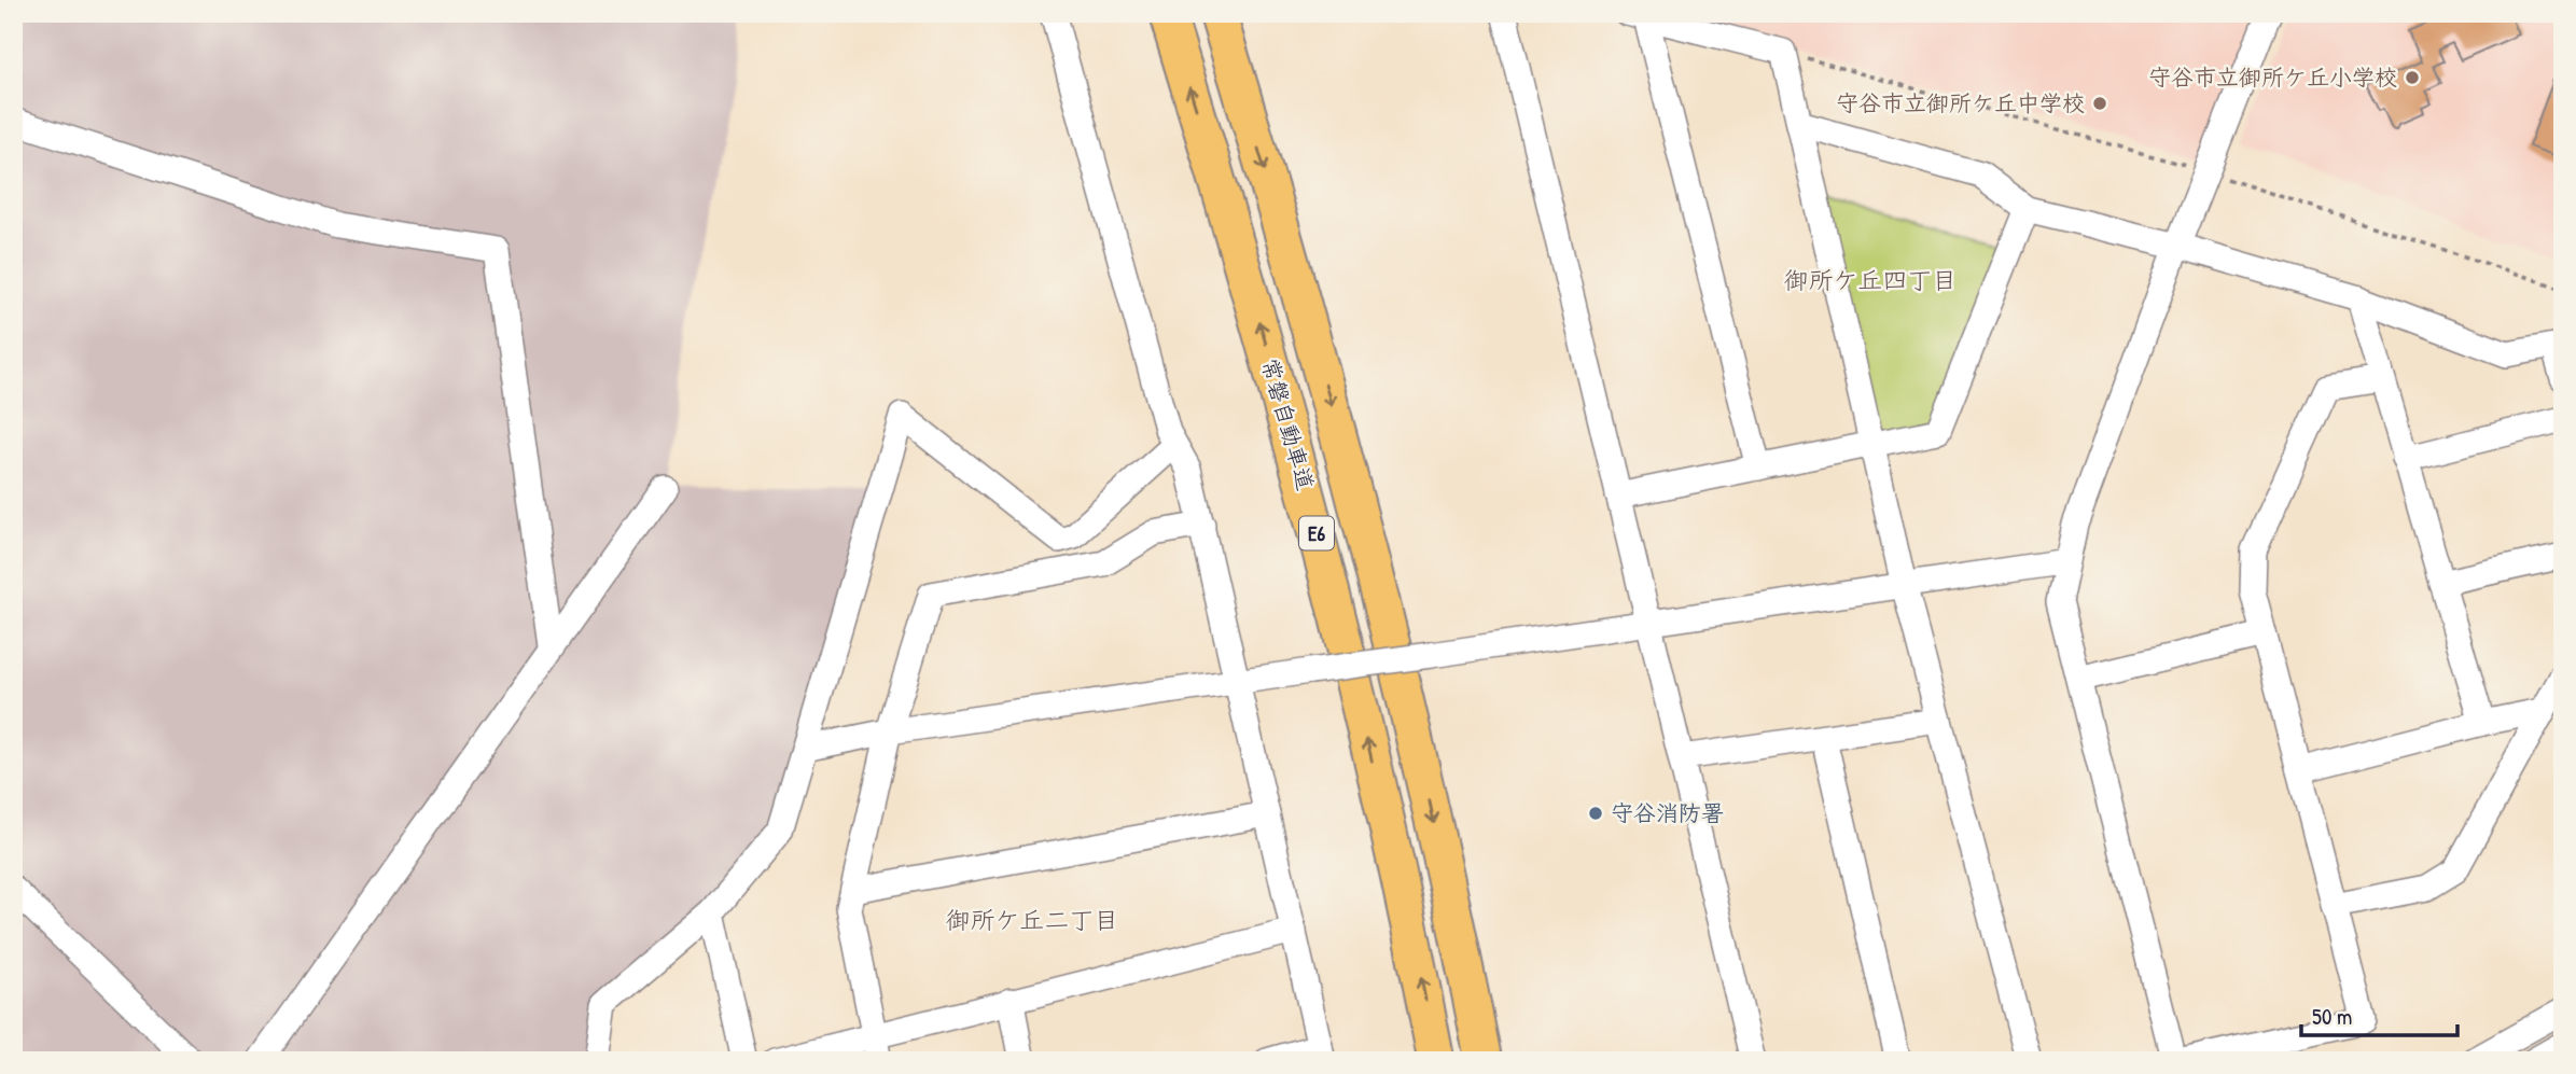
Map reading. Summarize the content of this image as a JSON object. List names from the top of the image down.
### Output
{
  "streets": {
    "highway": ["常磐自動車道", "E6"]
  },
  "districts": ["御所ケ丘四丁目", "御所ケ丘二丁目"],
  "places": ["守谷市立御所ケ丘小学校", "守谷市立御所ケ丘中学校", "守谷消防署"],
  "scale_bar": "50 m"
}
